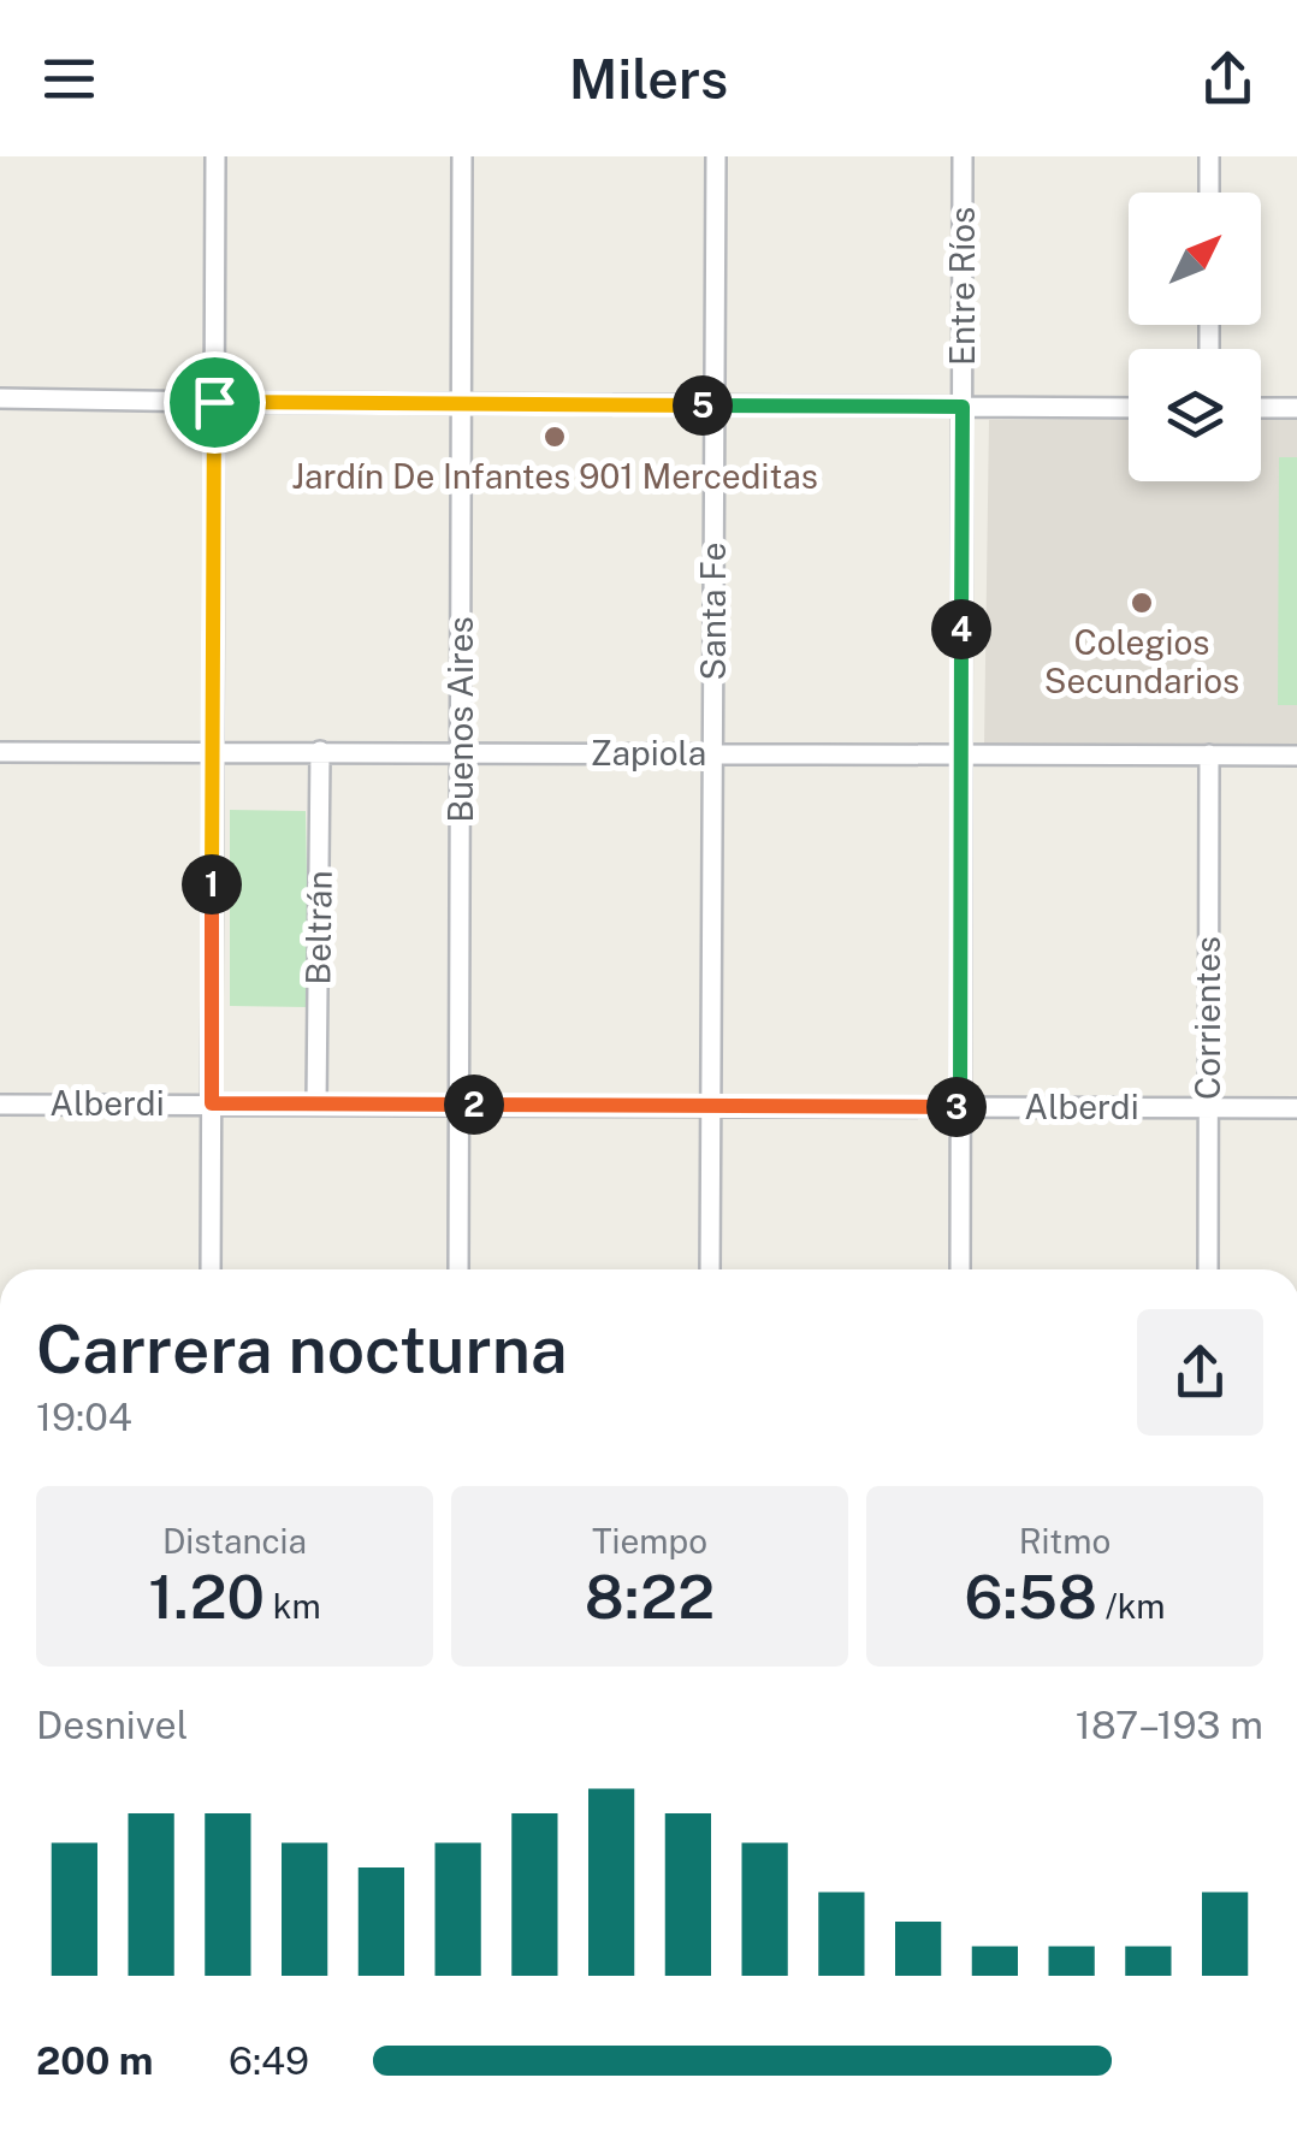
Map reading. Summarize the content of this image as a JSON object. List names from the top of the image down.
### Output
{
  "streets": {
    "street": [
      "Entre Ríos",
      "Santa Fe",
      "Buenos Aires",
      "Zapiola",
      "Beltrán",
      "Corrientes",
      "Alberdi"
    ]
  },
  "crossings": [
    ["Entre Ríos", "Zapiola"],
    ["Entre Ríos", "Alberdi"],
    ["Santa Fe", "Zapiola"],
    ["Santa Fe", "Alberdi"],
    ["Buenos Aires", "Zapiola"],
    ["Buenos Aires", "Alberdi"],
    ["Zapiola", "Beltrán"],
    ["Zapiola", "Corrientes"],
    ["Beltrán", "Alberdi"],
    ["Corrientes", "Alberdi"]
  ],
  "places": ["Jardín De Infantes 901 Merceditas", "Colegios Secundarios"],
  "north": "top right",
  "page": {
    "header": "Milers",
    "pins": [
      "5",
      "4",
      "1",
      "2",
      "3"
    ],
    "heading": ["Carrera nocturna", "19:04"],
    "stats": [
      ["Distancia", "1.20 km"],
      ["Tiempo", "8:22"],
      ["Ritmo", "6:58 /km"]
    ],
    "chart": ["Desnivel", "187–193 m"],
    "list": [
      {
        "name": "200 m",
        "note": "6:49"
      }
    ]
  }
}
